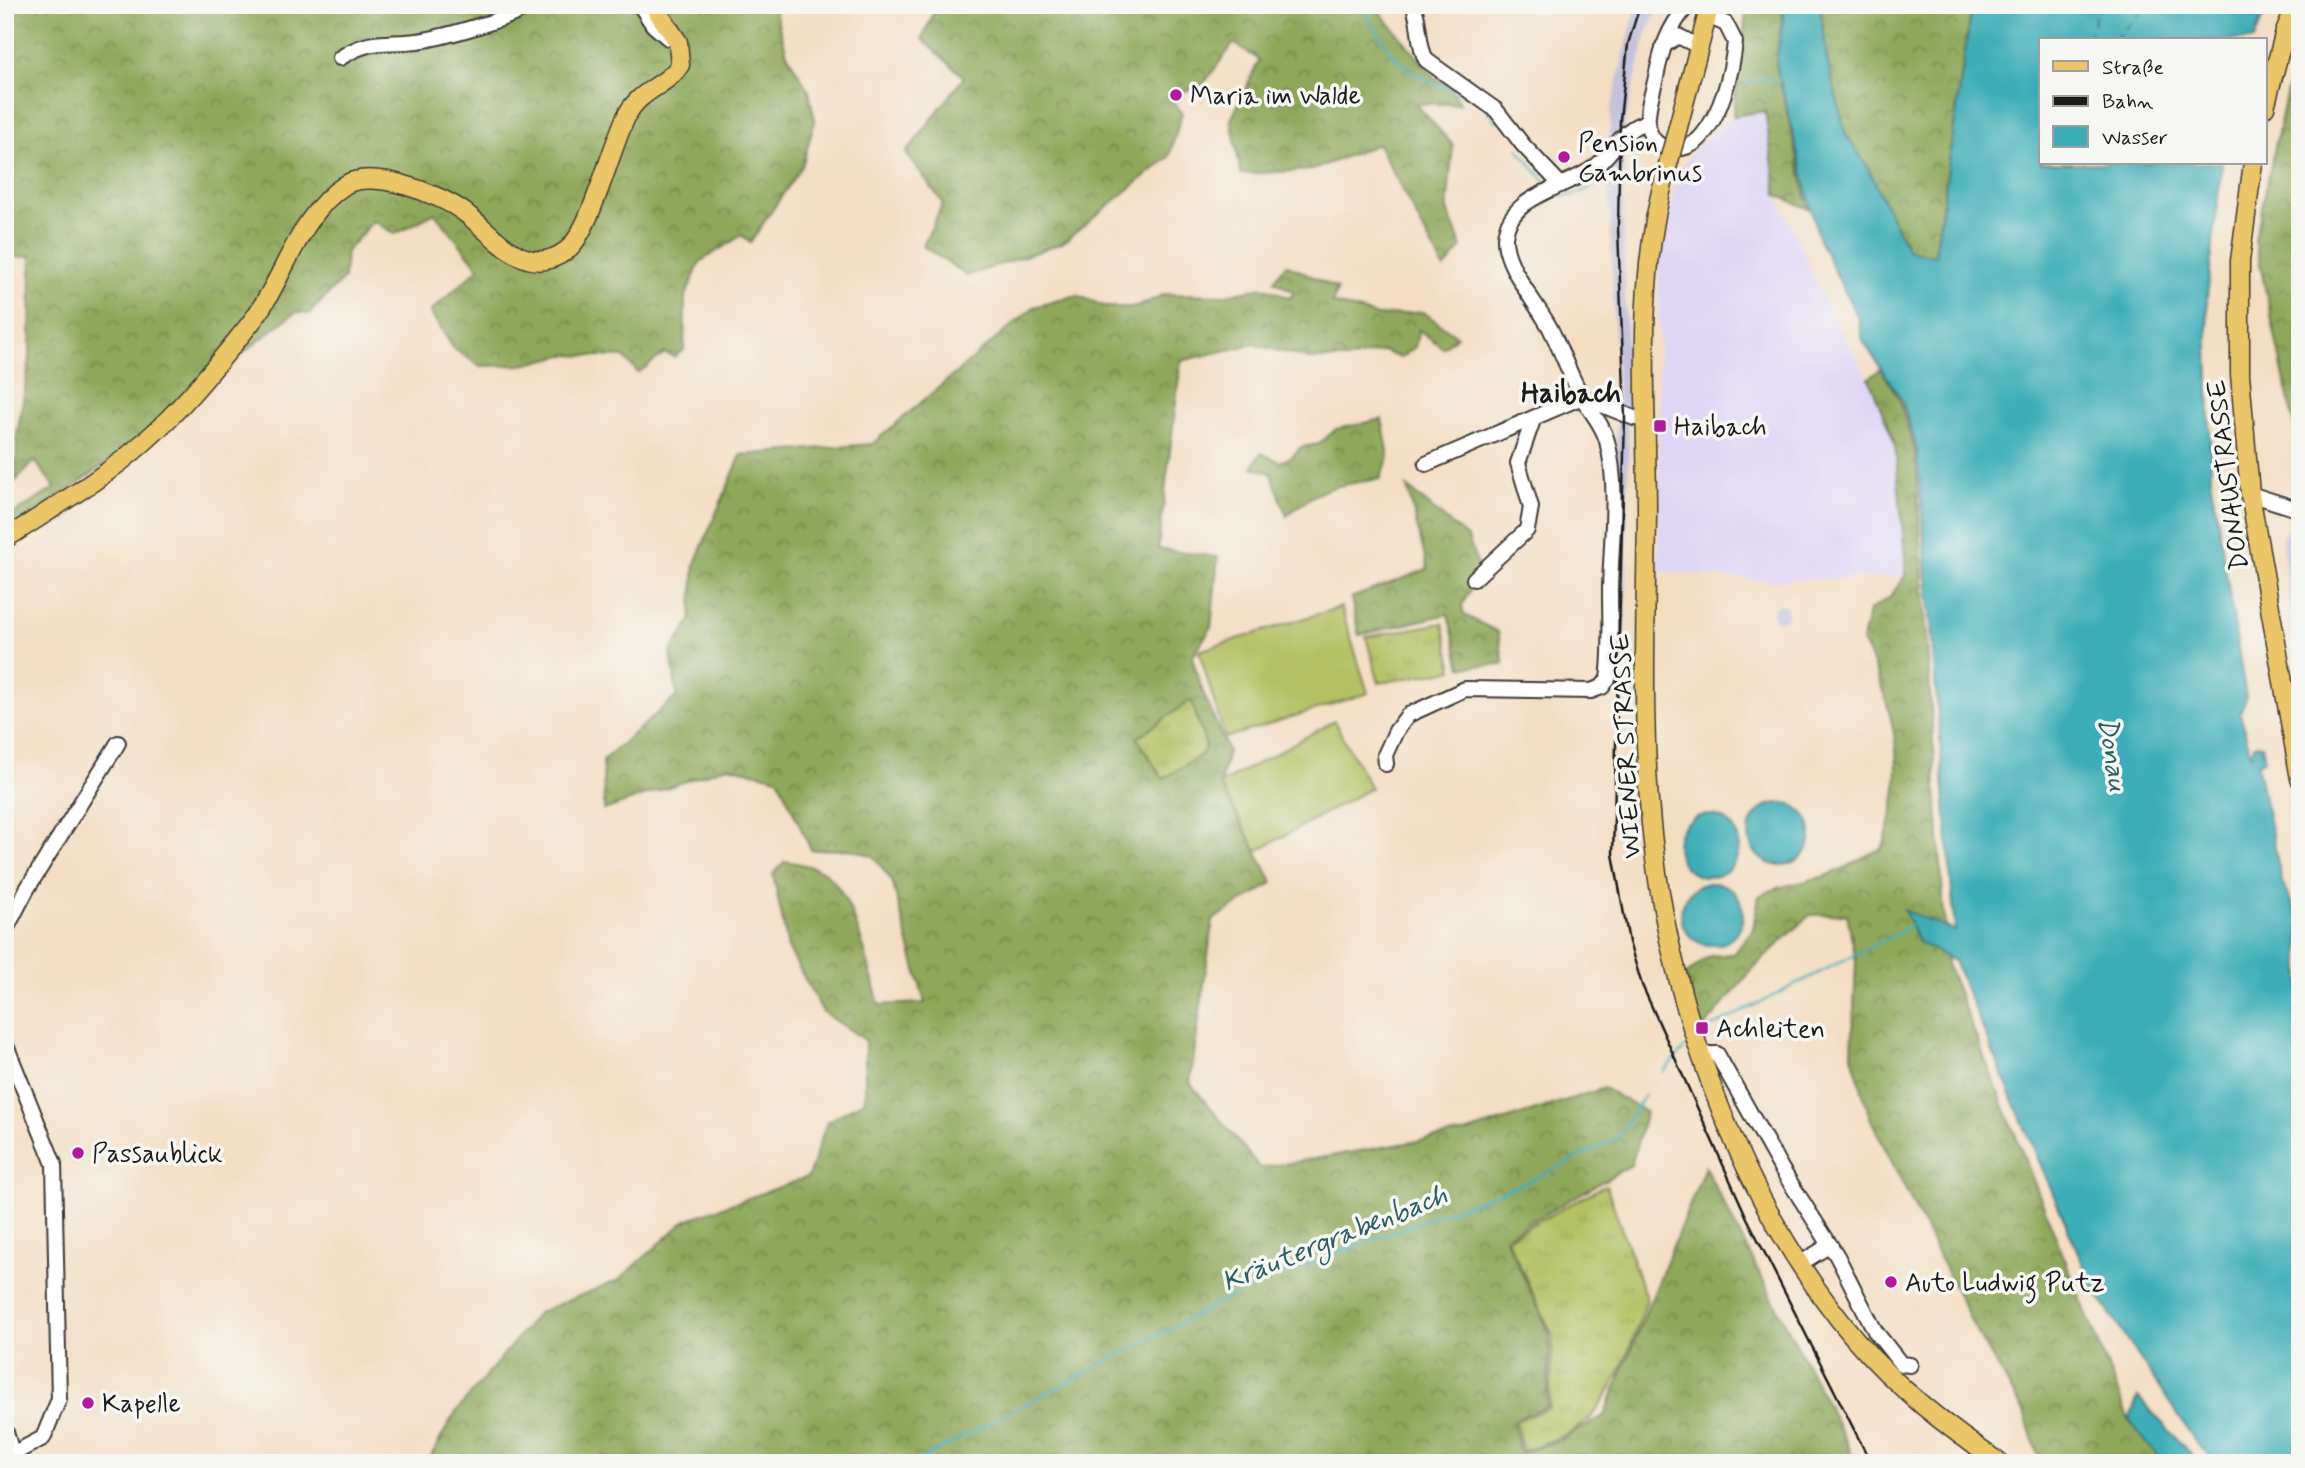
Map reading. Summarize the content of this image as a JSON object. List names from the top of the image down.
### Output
{
  "streets": {
    "main road": ["DONAUSTRASSE", "WIENER STRASSE"]
  },
  "districts": ["Haibach"],
  "water": ["Donau", "Kräutergrabenbach"],
  "places": {
    "other": [
      "Maria im Walde",
      "Pension Gambrinus",
      "Passaublick",
      "Auto Ludwig Putz",
      "Kapelle"
    ],
    "transit": ["Haibach", "Achleiten"]
  },
  "legend": ["Straße", "Bahn", "Wasser"]
}
